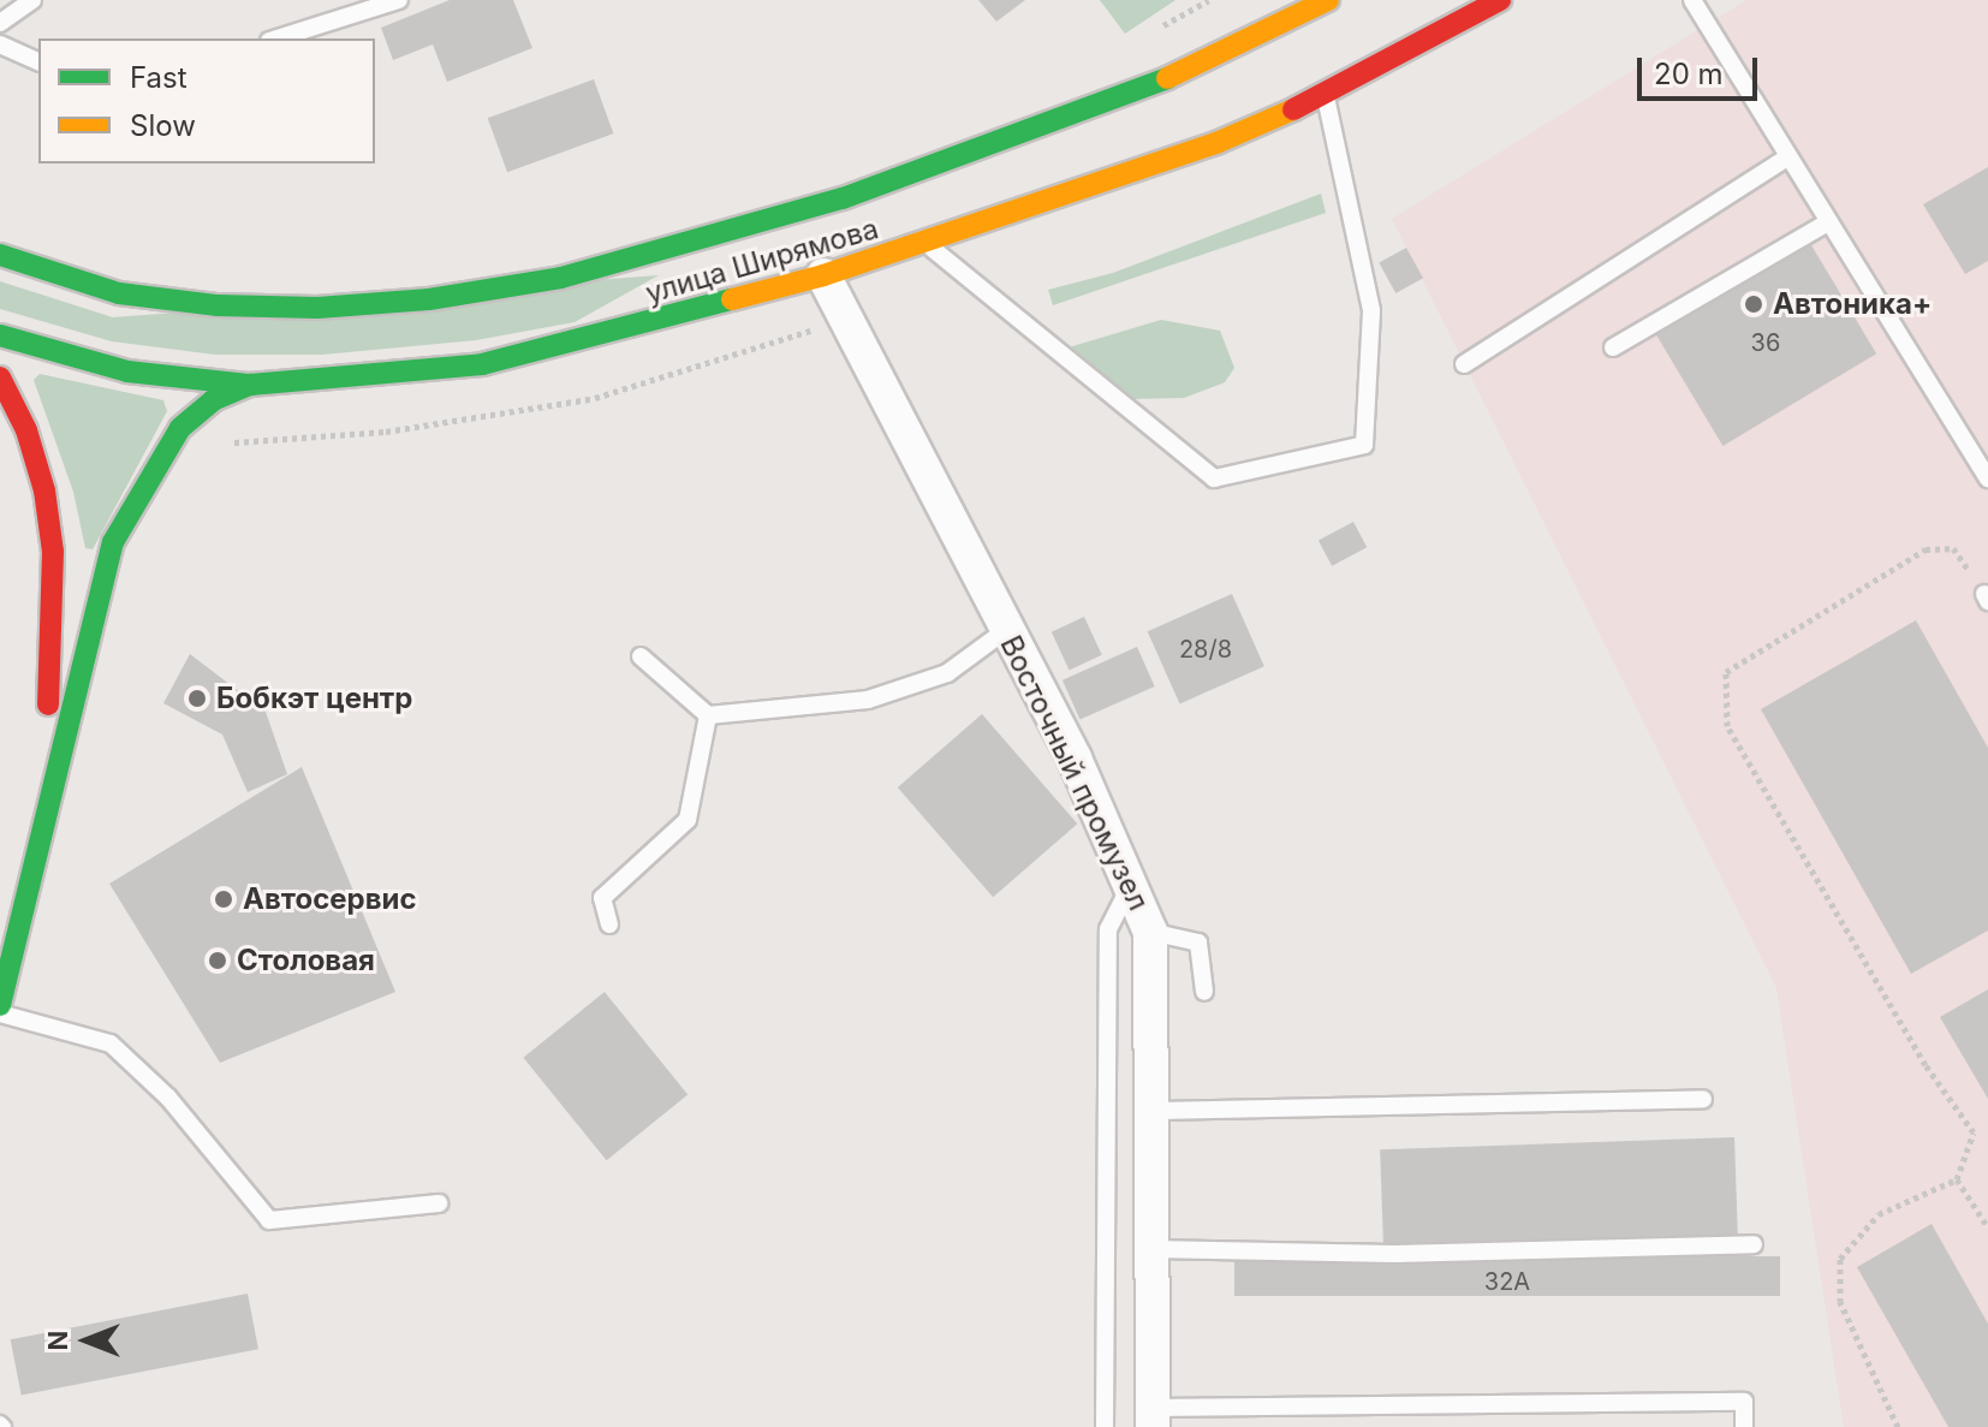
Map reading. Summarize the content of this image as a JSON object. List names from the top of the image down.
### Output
{
  "streets": {
    "main road": ["улица Ширямова"],
    "street": ["Восточный промузел"]
  },
  "crossings": [
    ["улица Ширямова", "Восточный промузел"]
  ],
  "places": [
    "Автоника+",
    "Бобкэт центр",
    "Автосервис",
    "Столовая"
  ],
  "house_numbers": ["36", "28/8", "32А"],
  "legend": ["Fast", "Slow"],
  "scale_bar": "20 m",
  "north": "left"
}
